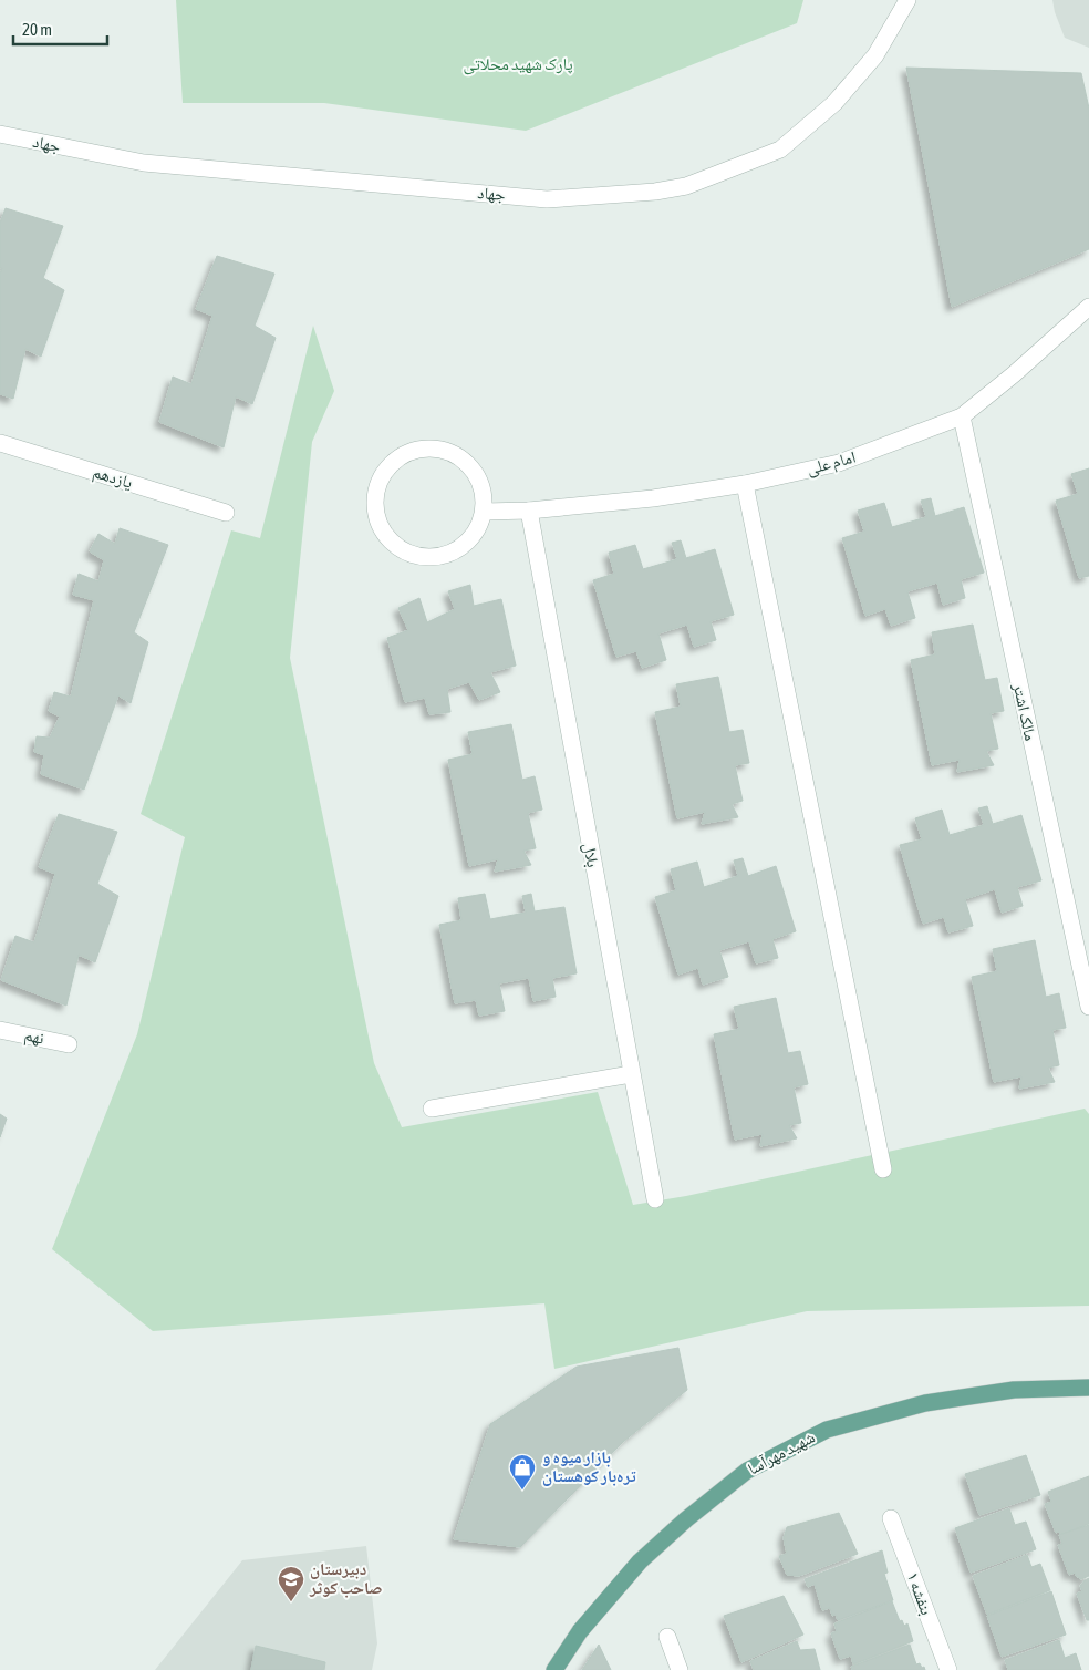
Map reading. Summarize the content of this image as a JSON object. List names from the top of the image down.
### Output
{
  "streets": {
    "main road": ["شهید مهرآسا"],
    "street": [
      "جهاد",
      "امام علی",
      "یازدهم",
      "مالک اشتر",
      "بلال",
      "نهم",
      "بنفشه ۱"
    ]
  },
  "crossings": [
    ["امام علی", "مالک اشتر"],
    ["امام علی", "بلال"]
  ],
  "parks": ["پارک شهید محلاتی"],
  "places": {
    "shop": ["بازار میوه و تره‌بار کوهستان"],
    "school or university": ["دبيرستان صاحب كوثر"]
  },
  "scale_bar": "20 m"
}
